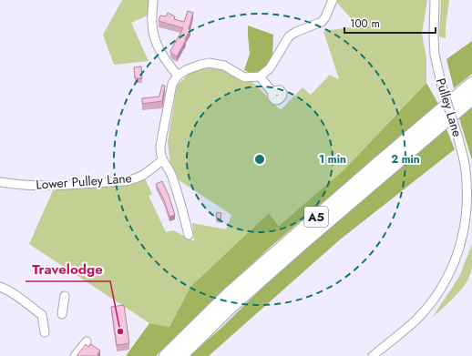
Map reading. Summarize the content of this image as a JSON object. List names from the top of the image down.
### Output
{
  "streets": {
    "highway": ["A5"],
    "street": ["Pulley Lane", "Lower Pulley Lane"]
  },
  "places": ["Travelodge"],
  "scale_bar": "100 m",
  "rings": ["1 min", "2 min"]
}
